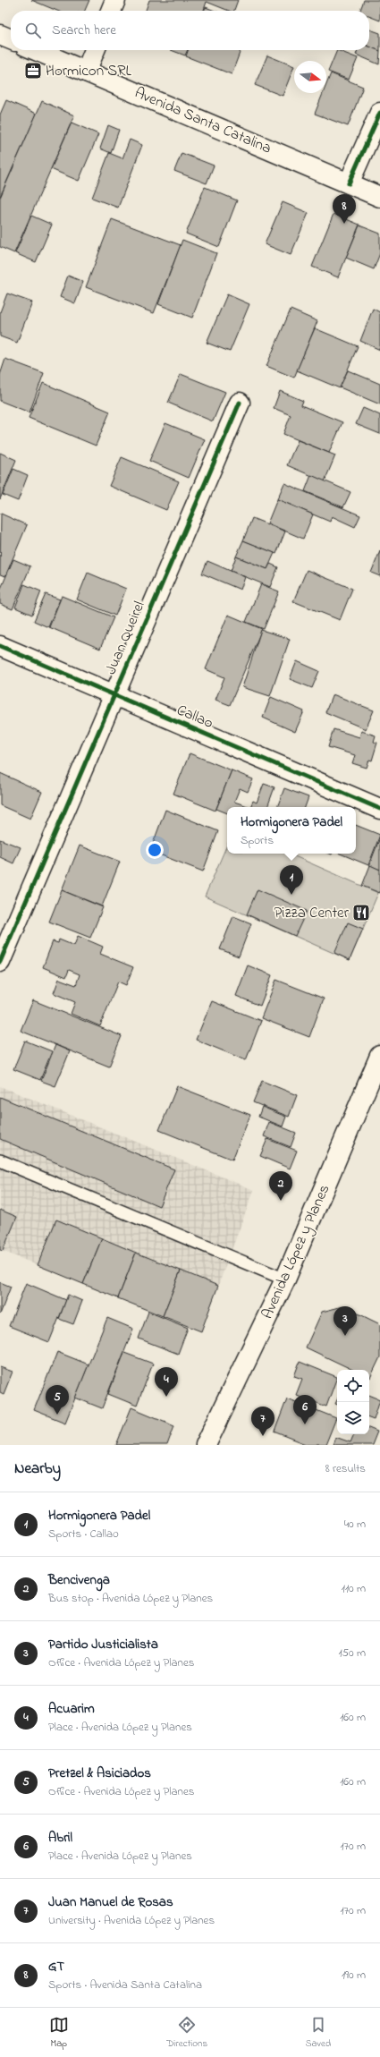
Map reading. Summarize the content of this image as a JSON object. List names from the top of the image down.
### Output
{
  "streets": {
    "street": [
      "Avenida Santa Catalina",
      "Juan Queirel",
      "Callao",
      "Avenida López y Planes"
    ]
  },
  "crossings": [
    ["Juan Queirel", "Callao"]
  ],
  "places": {
    "office": ["Hormicon SRL"],
    "restaurant": ["Pizza Center"]
  },
  "north": "right",
  "page": {
    "search": "Search here",
    "pins": [
      "8",
      "1",
      "2",
      "3",
      "4",
      "5",
      "6",
      "7"
    ],
    "popup": ["Hormigonera Padel", "Sports"],
    "heading": ["Nearby", "8 results"],
    "list": [
      {
        "mark": "1",
        "name": "Hormigonera Padel",
        "note": "Sports · Callao",
        "value": "40 m"
      },
      {
        "mark": "2",
        "name": "Bencivenga",
        "note": "Bus stop · Avenida López y Planes",
        "value": "110 m"
      },
      {
        "mark": "3",
        "name": "Partido Justicialista",
        "note": "Office · Avenida López y Planes",
        "value": "150 m"
      },
      {
        "mark": "4",
        "name": "Acuarim",
        "note": "Place · Avenida López y Planes",
        "value": "160 m"
      },
      {
        "mark": "5",
        "name": "Pretzel & Asiciados",
        "note": "Office · Avenida López y Planes",
        "value": "160 m"
      },
      {
        "mark": "6",
        "name": "Abril",
        "note": "Place · Avenida López y Planes",
        "value": "170 m"
      },
      {
        "mark": "7",
        "name": "Juan Manuel de Rosas",
        "note": "University · Avenida López y Planes",
        "value": "170 m"
      },
      {
        "mark": "8",
        "name": "GT",
        "note": "Sports · Avenida Santa Catalina",
        "value": "190 m"
      }
    ],
    "nav": ["Map", "Directions", "Saved"]
  }
}
